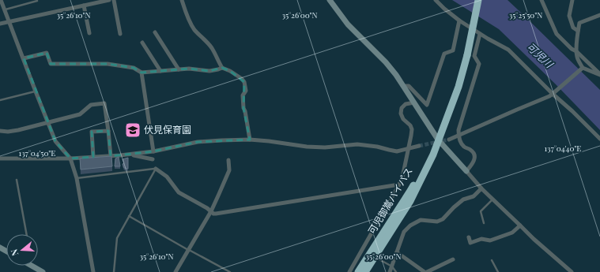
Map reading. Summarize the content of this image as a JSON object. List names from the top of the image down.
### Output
{
  "streets": {
    "highway": ["可児御嵩バイパス"]
  },
  "water": ["可児川"],
  "places": {
    "school or university": ["伏見保育園"]
  },
  "north": "left",
  "coordinates": [
    "35°26'10\"N",
    "35°26'00\"N",
    "35°25'50\"N",
    "137°04'40\"E",
    "137°04'50\"E"
  ]
}
